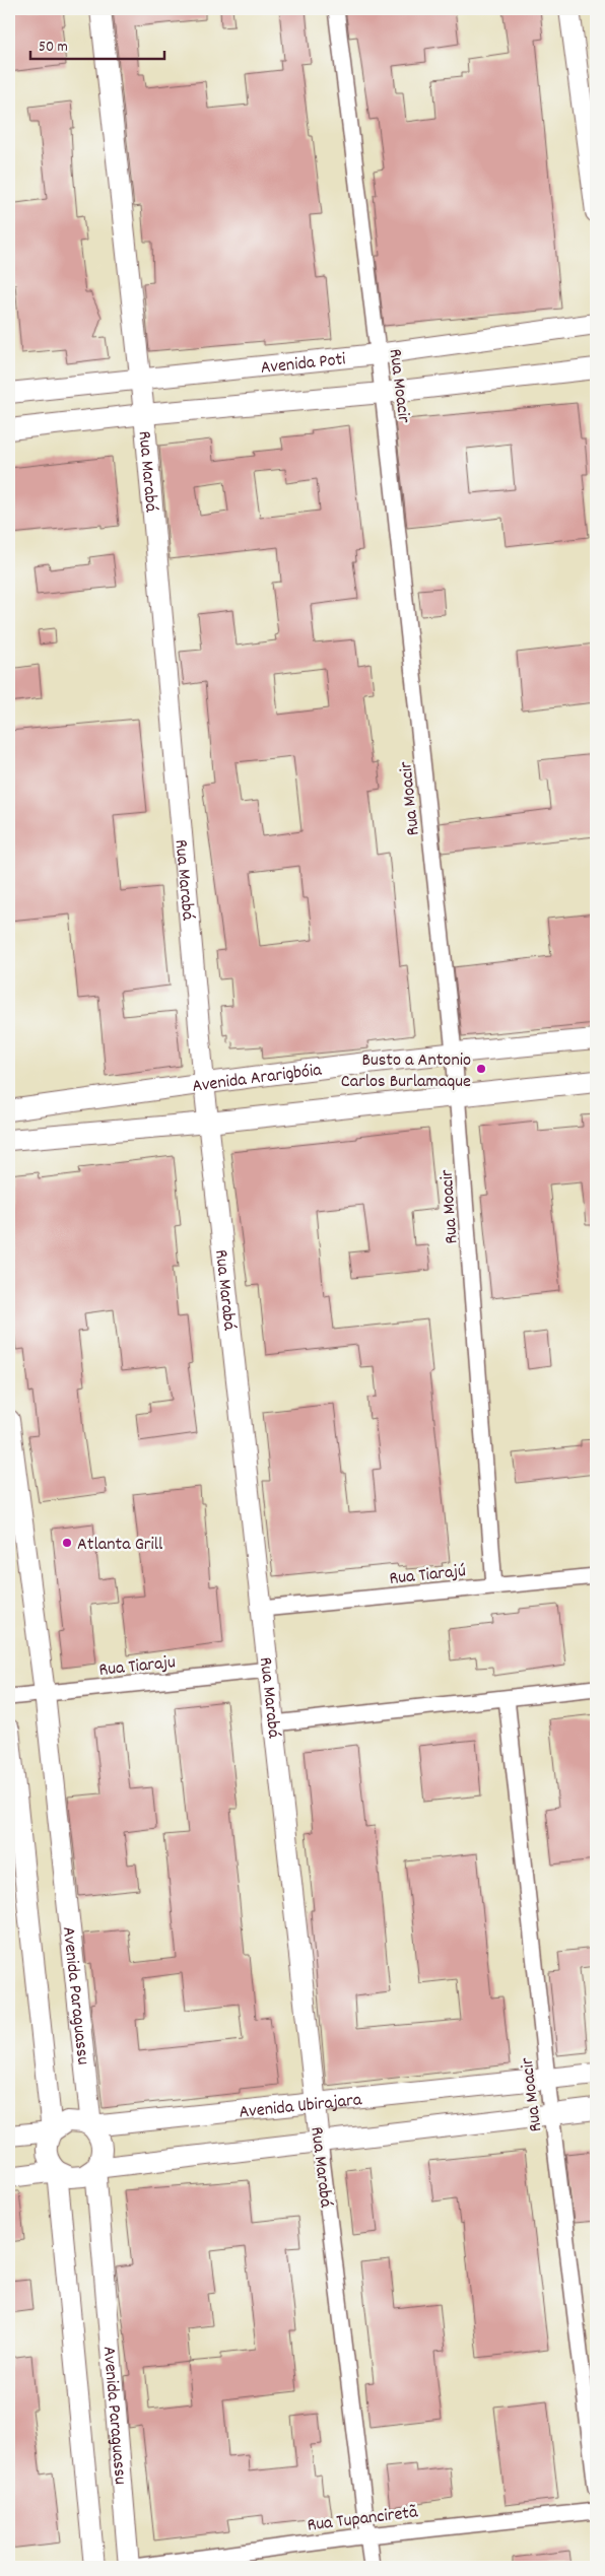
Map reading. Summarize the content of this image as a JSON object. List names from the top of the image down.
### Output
{
  "streets": {
    "main road": [
      "Avenida Poti",
      "Rua Marabá",
      "Avenida Ararigbóia",
      "Avenida Paraguassu",
      "Avenida Ubirajara"
    ],
    "street": [
      "Rua Moacir",
      "Rua Tiarajú",
      "Rua Tiaraju",
      "Rua Tupanciretã"
    ]
  },
  "crossings": [
    ["Avenida Poti", "Rua Moacir"],
    ["Avenida Poti", "Rua Marabá"],
    ["Rua Moacir", "Avenida Ararigbóia"],
    ["Rua Moacir", "Rua Tiarajú"],
    ["Rua Moacir", "Avenida Ubirajara"],
    ["Rua Marabá", "Avenida Ararigbóia"],
    ["Rua Marabá", "Rua Tiarajú"],
    ["Rua Marabá", "Rua Tiaraju"],
    ["Rua Marabá", "Avenida Ubirajara"],
    ["Rua Marabá", "Rua Tupanciretã"],
    ["Rua Tiaraju", "Avenida Paraguassu"],
    ["Avenida Paraguassu", "Avenida Ubirajara"]
  ],
  "places": ["Busto a Antonio Carlos Burlamaque", "Atlanta Grill"],
  "scale_bar": "50 m"
}
